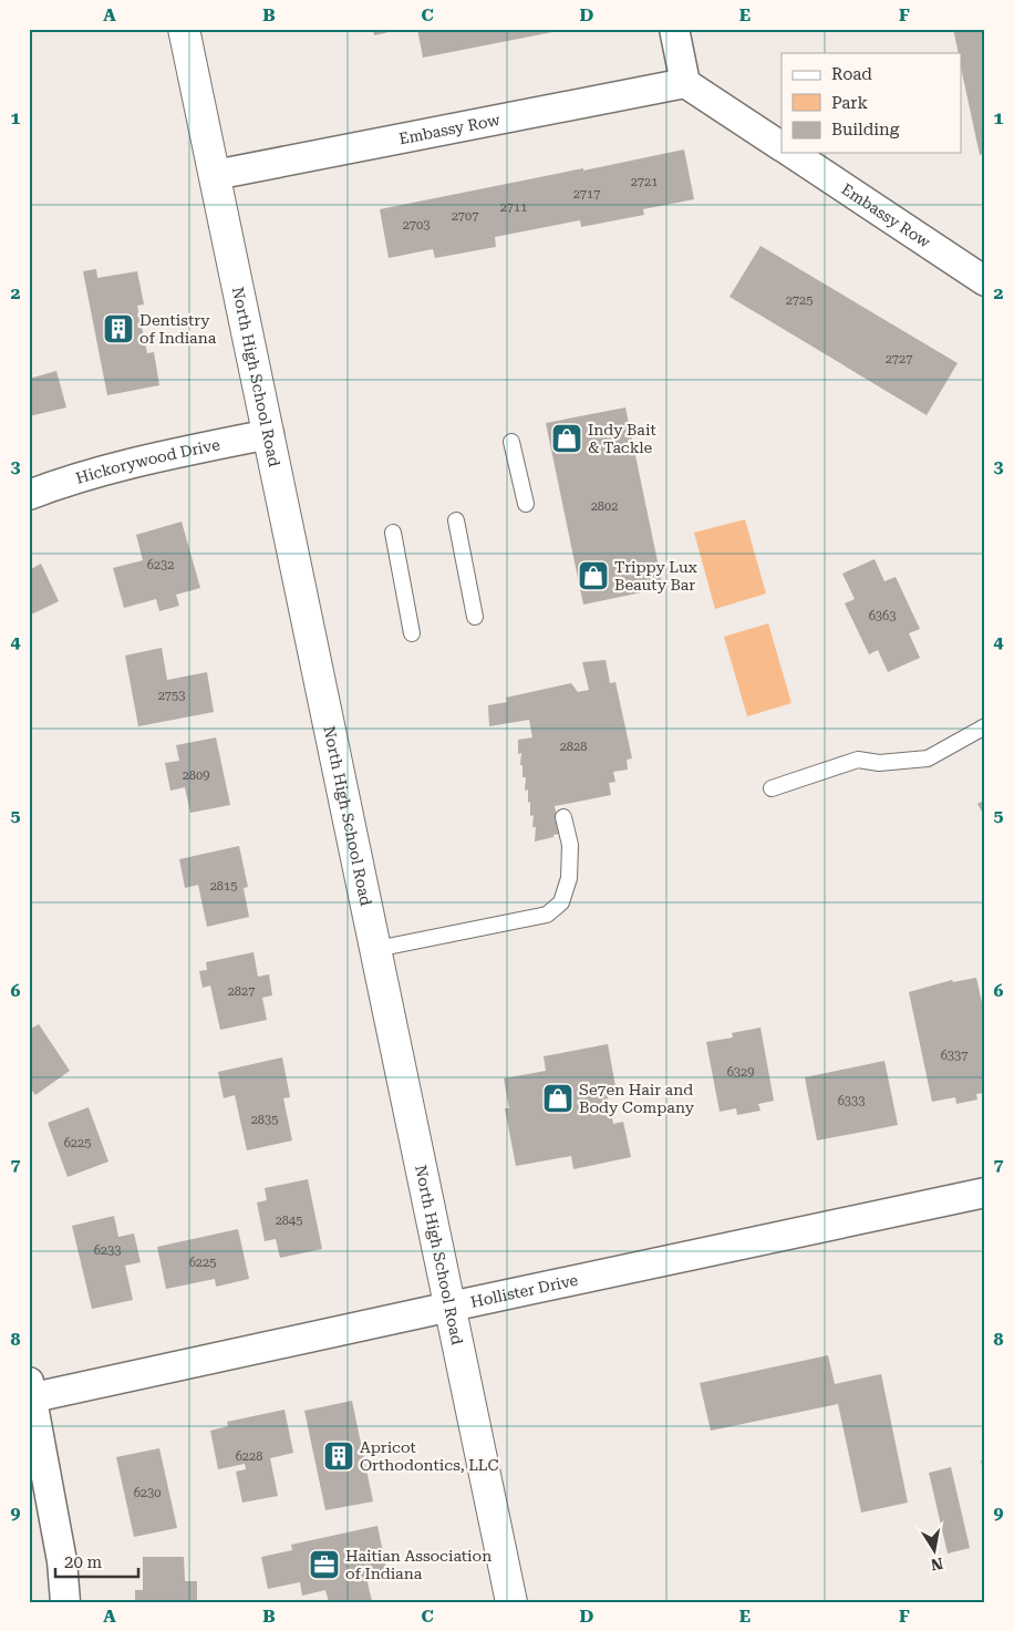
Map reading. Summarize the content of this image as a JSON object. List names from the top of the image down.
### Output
{
  "streets": {
    "street": [
      "Embassy Row",
      "North High School Road",
      "Hickorywood Drive",
      "Hollister Drive"
    ]
  },
  "crossings": [
    ["Embassy Row", "North High School Road"],
    ["North High School Road", "Hickorywood Drive"],
    ["North High School Road", "Hollister Drive"]
  ],
  "places": {
    "building": ["Dentistry of Indiana", "Apricot Orthodontics, LLC"],
    "shop": ["Indy Bait & Tackle", "Trippy Lux Beauty Bar", "Se7en Hair and Body Company"],
    "office": ["Haitian Association of Indiana"]
  },
  "house_numbers": [
    "2721",
    "2717",
    "2711",
    "2707",
    "2703",
    "2725",
    "2727",
    "2802",
    "6232",
    "6363",
    "2753",
    "2828",
    "2809",
    "2815",
    "2827",
    "6337",
    "6329",
    "6333",
    "2835",
    "6225",
    "2845",
    "6233",
    "6225",
    "6228",
    "6230"
  ],
  "legend": ["Road", "Park", "Building"],
  "scale_bar": "20 m",
  "north": "bottom",
  "grid": {
    "columns": [
      "A",
      "B",
      "C",
      "D",
      "E",
      "F"
    ],
    "rows": [
      "1",
      "2",
      "3",
      "4",
      "5",
      "6",
      "7",
      "8",
      "9"
    ]
  }
}
